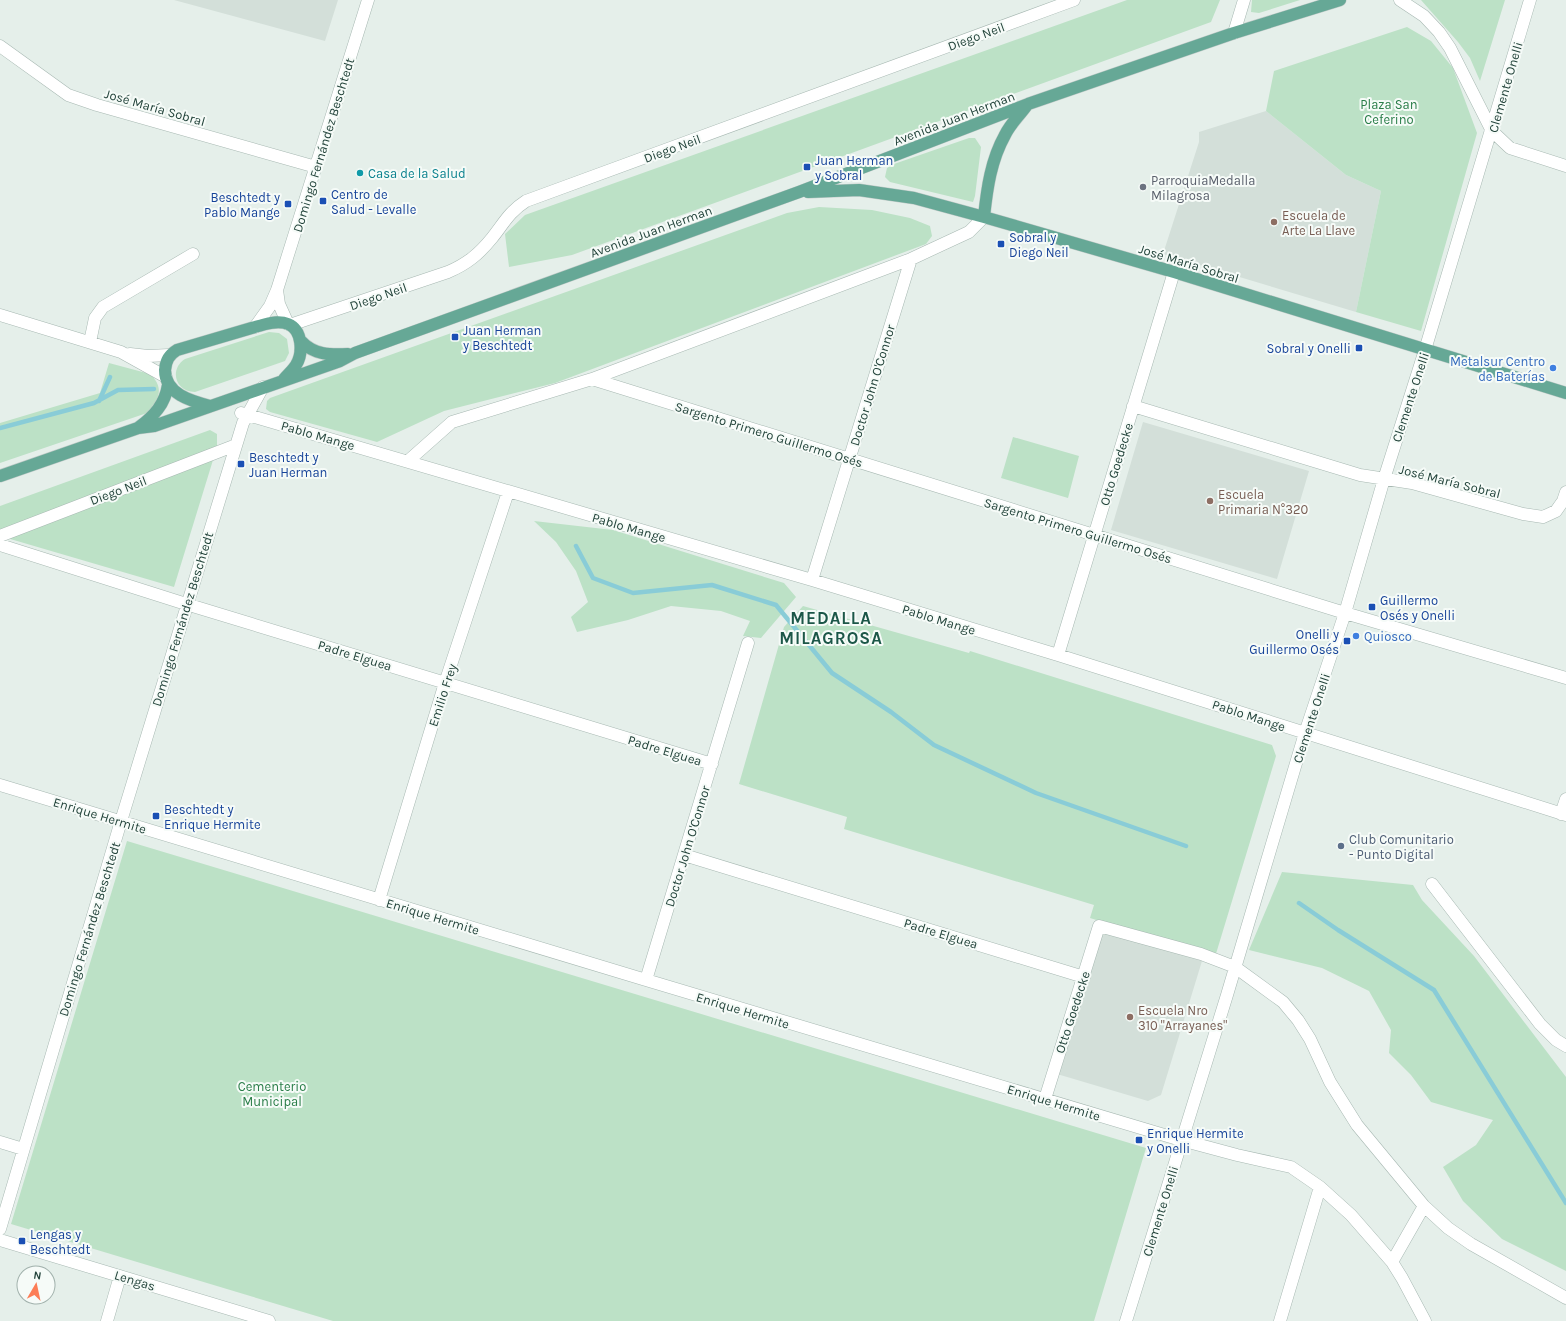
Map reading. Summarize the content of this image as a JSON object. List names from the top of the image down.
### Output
{
  "streets": {
    "main road": ["José María Sobral", "Avenida Juan Herman"],
    "street": [
      "Diego Neil",
      "Clemente Onelli",
      "Domingo Fernández Beschtedt",
      "Doctor John O'Connor",
      "Sargento Primero Guillermo Osés",
      "Pablo Mange",
      "Otto Goedecke",
      "Padre Elguea",
      "Emilio Frey",
      "Enrique Hermite",
      "Lengas"
    ]
  },
  "crossings": [
    ["Diego Neil", "Avenida Juan Herman"],
    ["Diego Neil", "Domingo Fernández Beschtedt"],
    ["Clemente Onelli", "José María Sobral"],
    ["Clemente Onelli", "Sargento Primero Guillermo Osés"],
    ["Clemente Onelli", "Pablo Mange"],
    ["Clemente Onelli", "Otto Goedecke"],
    ["Clemente Onelli", "Enrique Hermite"],
    ["José María Sobral", "Avenida Juan Herman"],
    ["José María Sobral", "Domingo Fernández Beschtedt"],
    ["José María Sobral", "Otto Goedecke"],
    ["Avenida Juan Herman", "Domingo Fernández Beschtedt"],
    ["Domingo Fernández Beschtedt", "Pablo Mange"],
    ["Domingo Fernández Beschtedt", "Padre Elguea"],
    ["Domingo Fernández Beschtedt", "Enrique Hermite"],
    ["Doctor John O'Connor", "Sargento Primero Guillermo Osés"],
    ["Doctor John O'Connor", "Pablo Mange"],
    ["Doctor John O'Connor", "Padre Elguea"],
    ["Doctor John O'Connor", "Enrique Hermite"],
    ["Sargento Primero Guillermo Osés", "Otto Goedecke"],
    ["Pablo Mange", "Otto Goedecke"],
    ["Pablo Mange", "Emilio Frey"],
    ["Otto Goedecke", "Padre Elguea"],
    ["Otto Goedecke", "Enrique Hermite"],
    ["Padre Elguea", "Emilio Frey"],
    ["Emilio Frey", "Enrique Hermite"]
  ],
  "districts": ["MEDALLA MILAGROSA"],
  "parks": ["Plaza San Ceferino", "Cementerio Municipal"],
  "places": {
    "transit": [
      "Juan Herman y Sobral",
      "Centro de Salud - Levalle",
      "Beschtedt y Pablo Mange",
      "Sobral y Diego Neil",
      "Juan Herman y Beschtedt",
      "Sobral y Onelli",
      "Beschtedt y Juan Herman",
      "Guillermo Osés y Onelli",
      "Onelli y Guillermo Osés",
      "Beschtedt y Enrique Hermite",
      "Enrique Hermite y Onelli",
      "Lengas y Beschtedt"
    ],
    "other": [
      "Casa de la Salud",
      "ParroquiaMedalla Milagrosa",
      "Escuela de Arte La Llave",
      "Metalsur Centro de Baterías",
      "Escuela Primaria N°320",
      "Quiosco",
      "Club Comunitario - Punto Digital",
      "Escuela Nro 310 \"Arrayanes\""
    ]
  },
  "north": "top"
}
